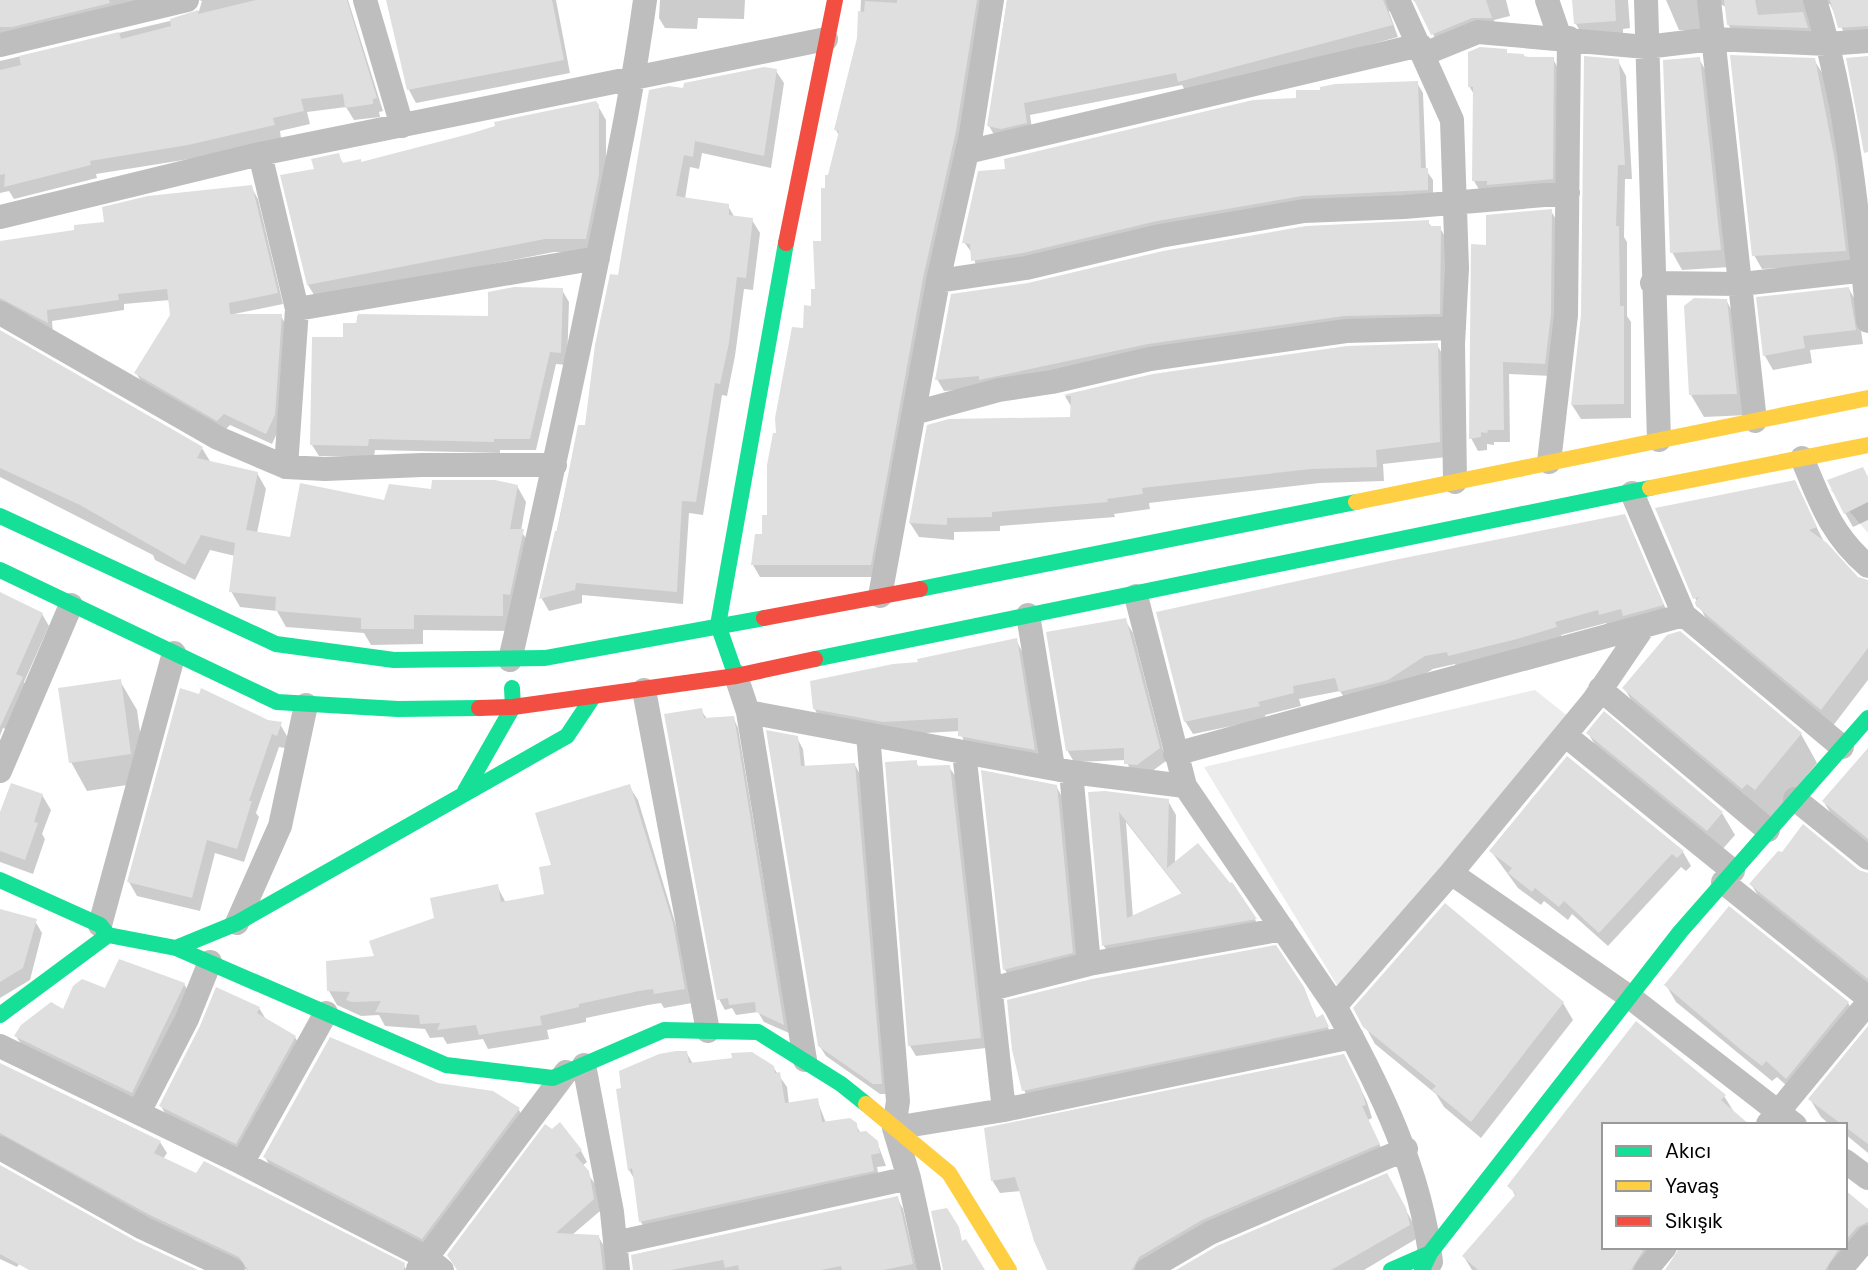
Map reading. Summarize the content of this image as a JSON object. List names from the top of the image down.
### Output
{
  "legend": ["Akıcı", "Yavaş", "Sıkışık"]
}
